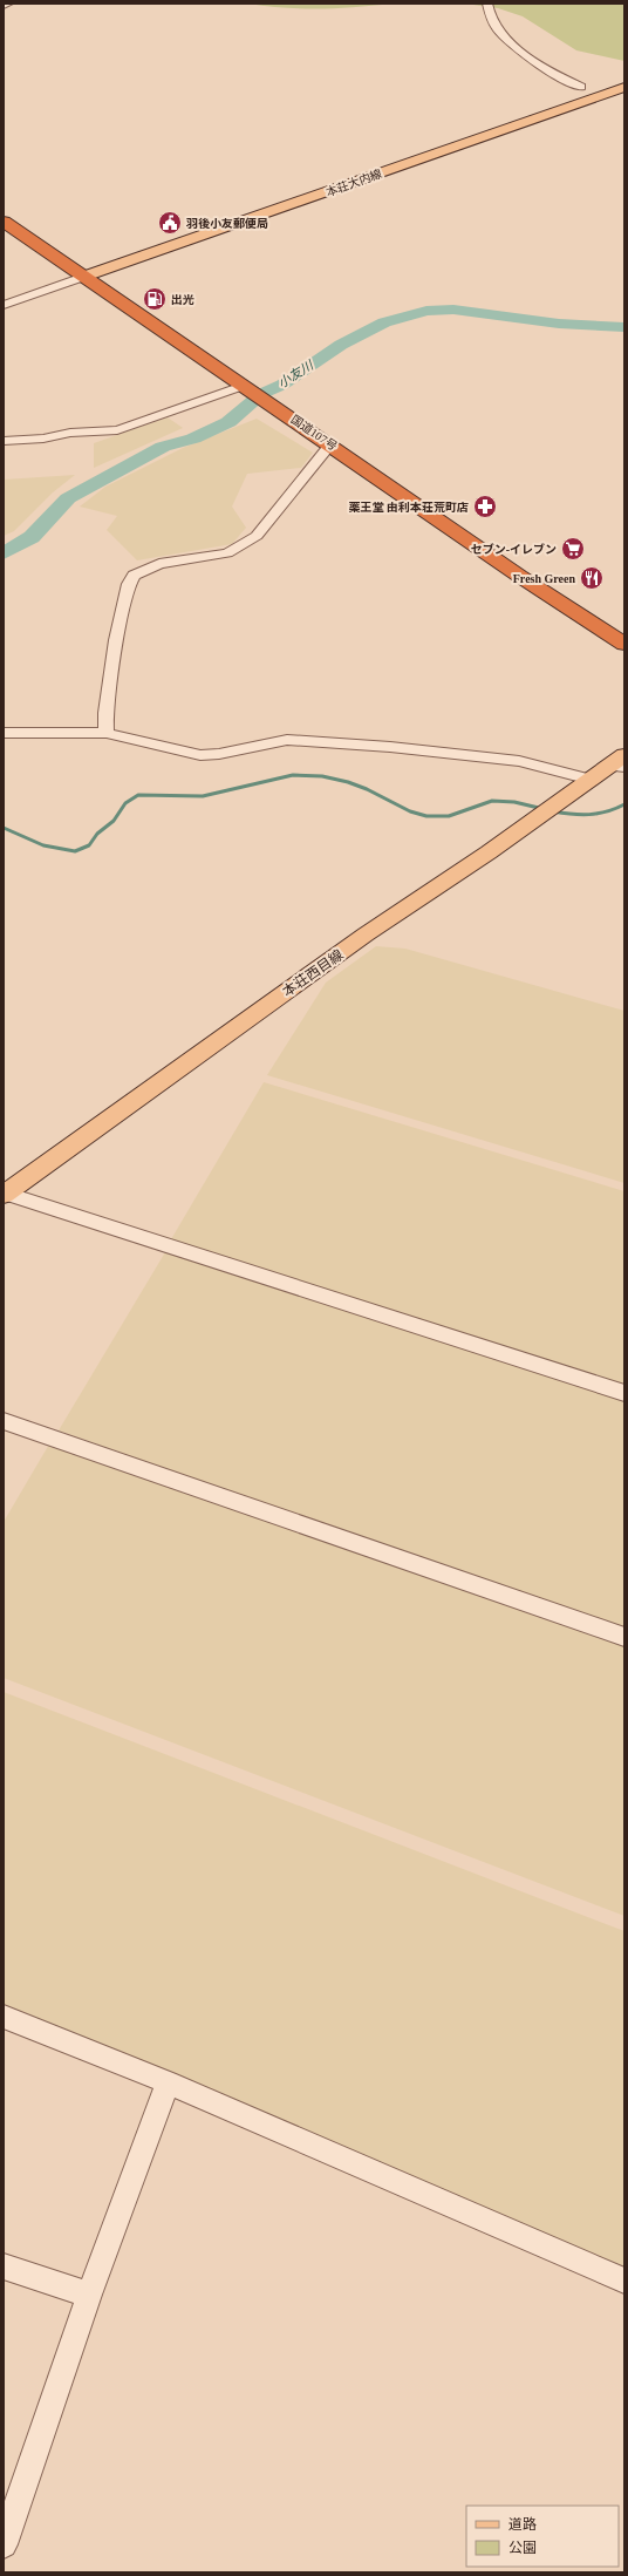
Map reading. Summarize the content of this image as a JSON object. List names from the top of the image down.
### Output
{
  "streets": {
    "highway": ["国道107号"],
    "main road": ["本荘大内線", "本荘西目線"]
  },
  "crossings": [
    ["本荘大内線", "国道107号"]
  ],
  "water": ["小友川"],
  "places": {
    "public building": ["羽後小友郵便局"],
    "fuel station": ["出光"],
    "pharmacy": ["薬王堂 由利本荘荒町店"],
    "supermarket": ["セブン-イレブン"],
    "restaurant": ["Fresh Green"]
  },
  "legend": ["道路", "公園"]
}
